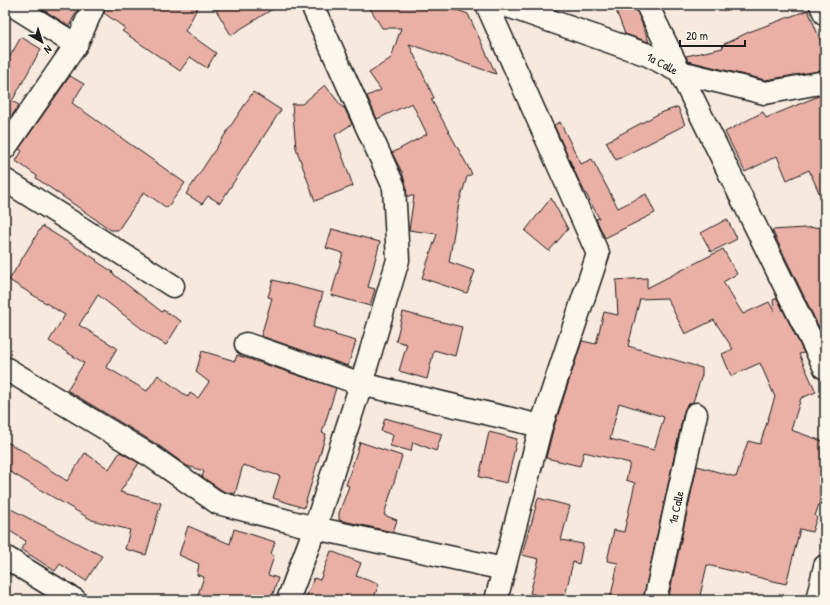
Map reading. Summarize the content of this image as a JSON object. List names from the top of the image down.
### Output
{
  "streets": {
    "street": ["1a Calle"]
  },
  "scale_bar": "20 m",
  "north": "bottom right"
}
